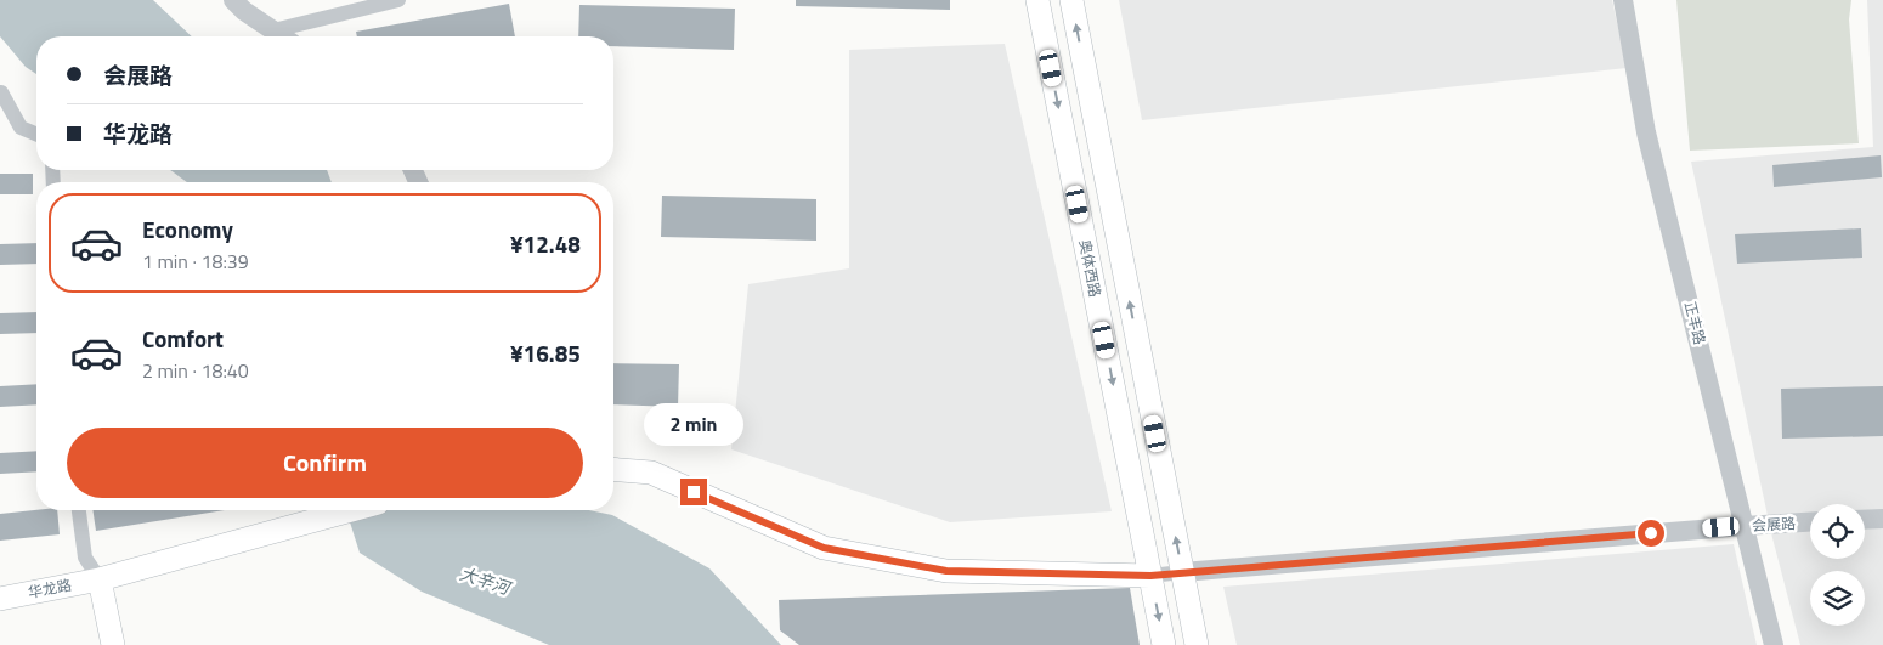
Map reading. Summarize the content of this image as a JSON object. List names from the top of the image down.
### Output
{
  "streets": {
    "main road": ["奥体西路", "华龙路"],
    "street": ["正丰路", "会展路"]
  },
  "crossings": [
    ["正丰路", "会展路"]
  ],
  "water": ["大辛河"],
  "page": {
    "banner": ["会展路", "华龙路"],
    "list": [
      {
        "name": "Economy",
        "note": "1 min · 18:39",
        "value": "¥12.48"
      },
      {
        "name": "Comfort",
        "note": "2 min · 18:40",
        "value": "¥16.85"
      }
    ],
    "bubble": "2 min",
    "buttons": "Confirm"
  }
}
